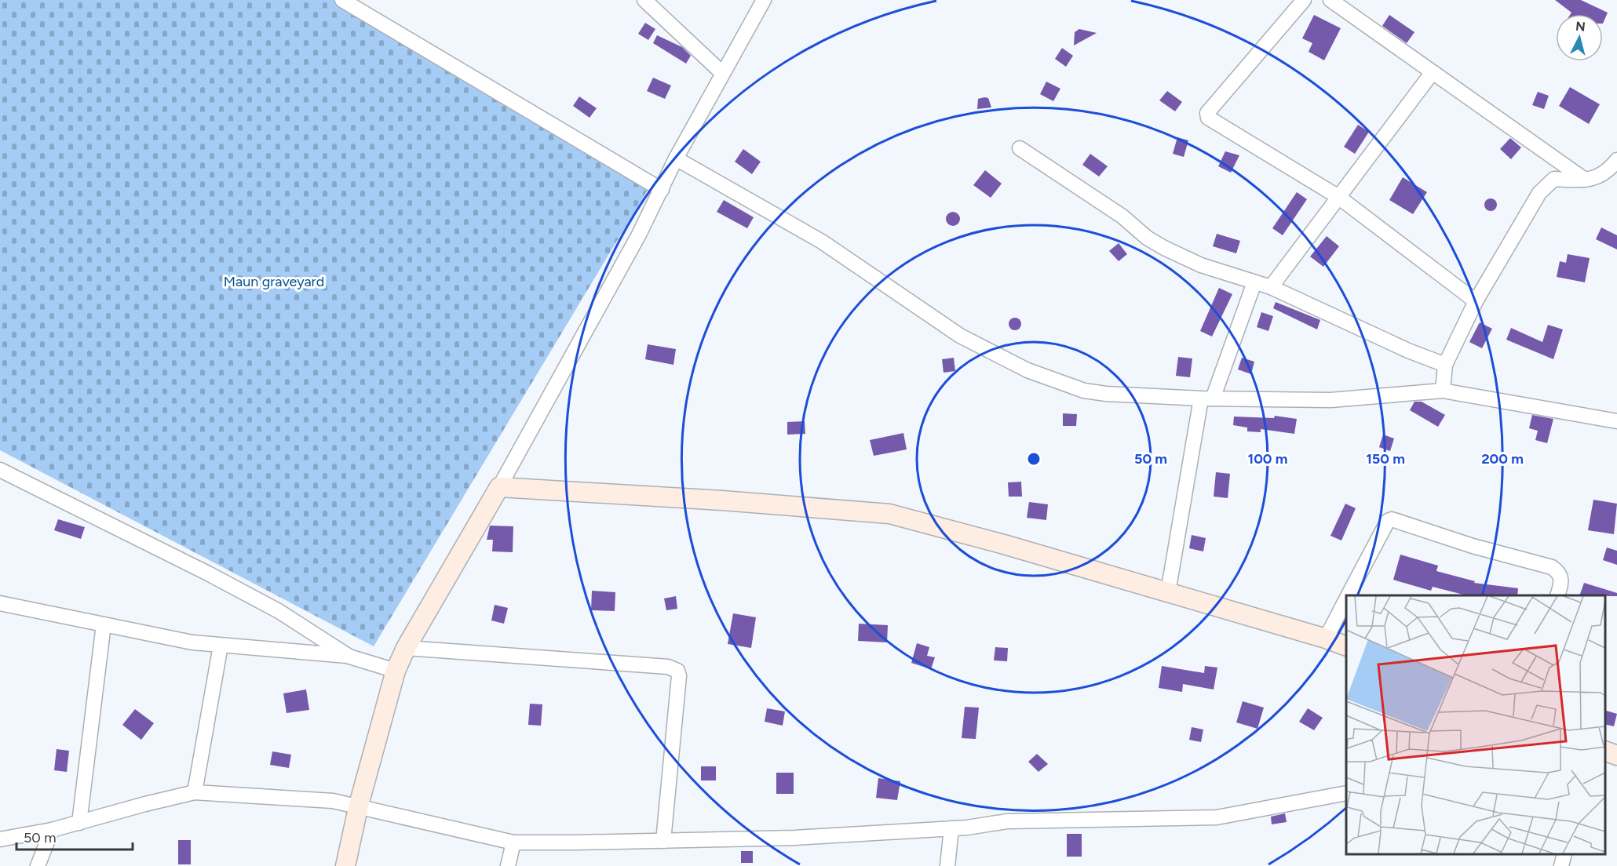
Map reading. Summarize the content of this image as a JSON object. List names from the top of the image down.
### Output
{
  "parks": ["Maun graveyard"],
  "scale_bar": "50 m",
  "north": "top",
  "rings": [
    "50 m",
    "100 m",
    "150 m",
    "200 m"
  ]
}
